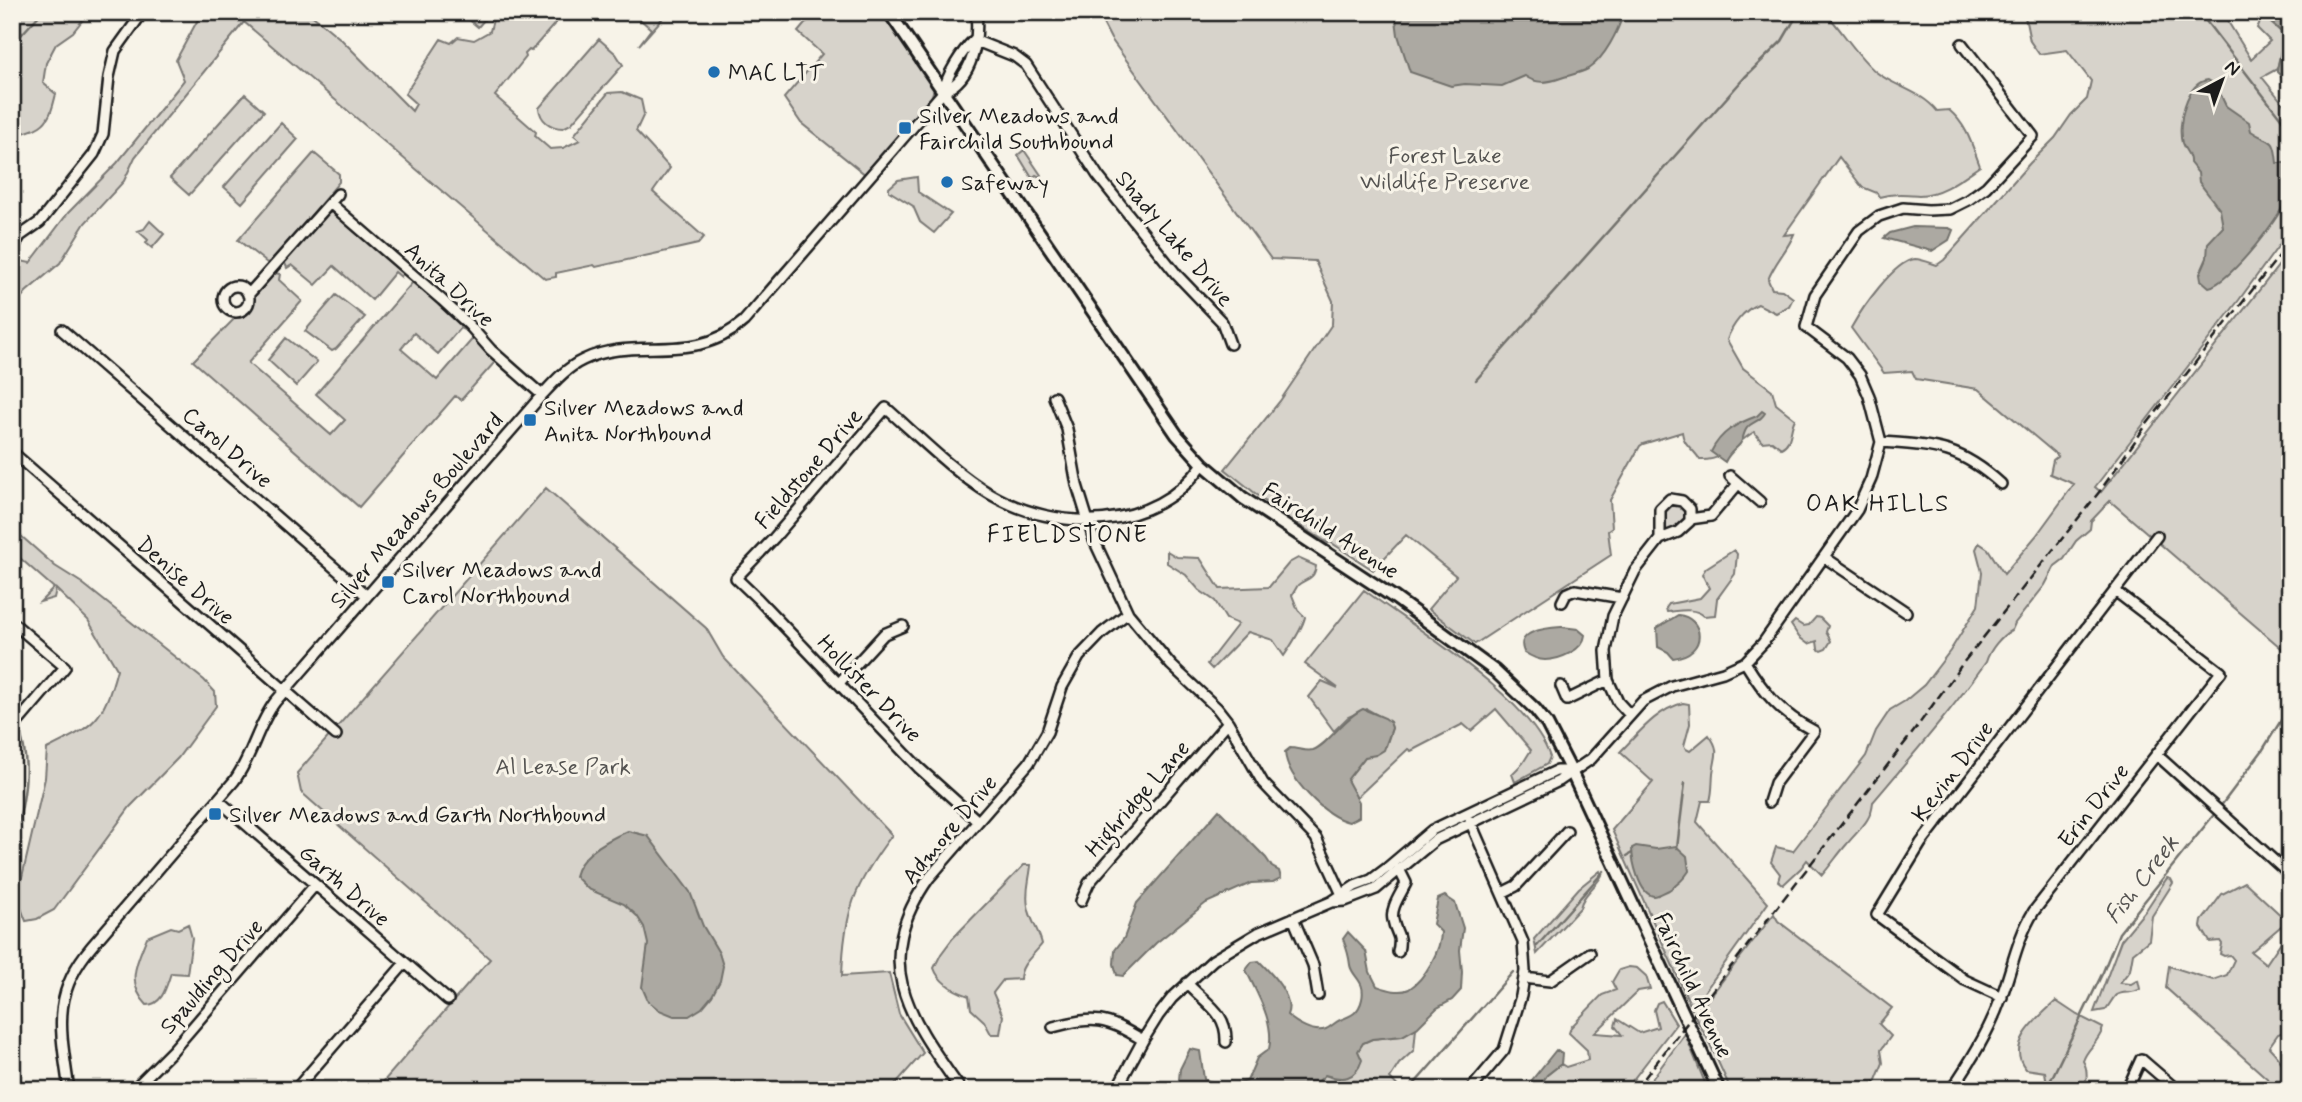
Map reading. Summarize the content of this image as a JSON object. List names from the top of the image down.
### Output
{
  "streets": {
    "main road": ["Fairchild Avenue"],
    "street": [
      "Shady Lake Drive",
      "Anita Drive",
      "Carol Drive",
      "Fieldstone Drive",
      "Silver Meadows Boulevard",
      "Denise Drive",
      "Hollister Drive",
      "Kevin Drive",
      "Highridge Lane",
      "Erin Drive",
      "Admore Drive",
      "Garth Drive",
      "Spaulding Drive"
    ]
  },
  "crossings": [
    ["Shady Lake Drive", "Silver Meadows Boulevard"],
    ["Anita Drive", "Silver Meadows Boulevard"],
    ["Carol Drive", "Silver Meadows Boulevard"],
    ["Fieldstone Drive", "Fairchild Avenue"],
    ["Fieldstone Drive", "Hollister Drive"],
    ["Silver Meadows Boulevard", "Fairchild Avenue"],
    ["Silver Meadows Boulevard", "Denise Drive"],
    ["Silver Meadows Boulevard", "Garth Drive"],
    ["Hollister Drive", "Admore Drive"],
    ["Kevin Drive", "Erin Drive"],
    ["Garth Drive", "Spaulding Drive"]
  ],
  "districts": ["OAK HILLS", "FIELDSTONE"],
  "water": ["Fish Creek"],
  "parks": ["Forest Lake Wildlife Preserve", "Al Lease Park"],
  "places": {
    "other": ["MAC LTT", "Safeway"],
    "transit": [
      "Silver Meadows and Fairchild Southbound",
      "Silver Meadows and Anita Northbound",
      "Silver Meadows and Carol Northbound",
      "Silver Meadows and Garth Northbound"
    ]
  },
  "north": "top right"
}
